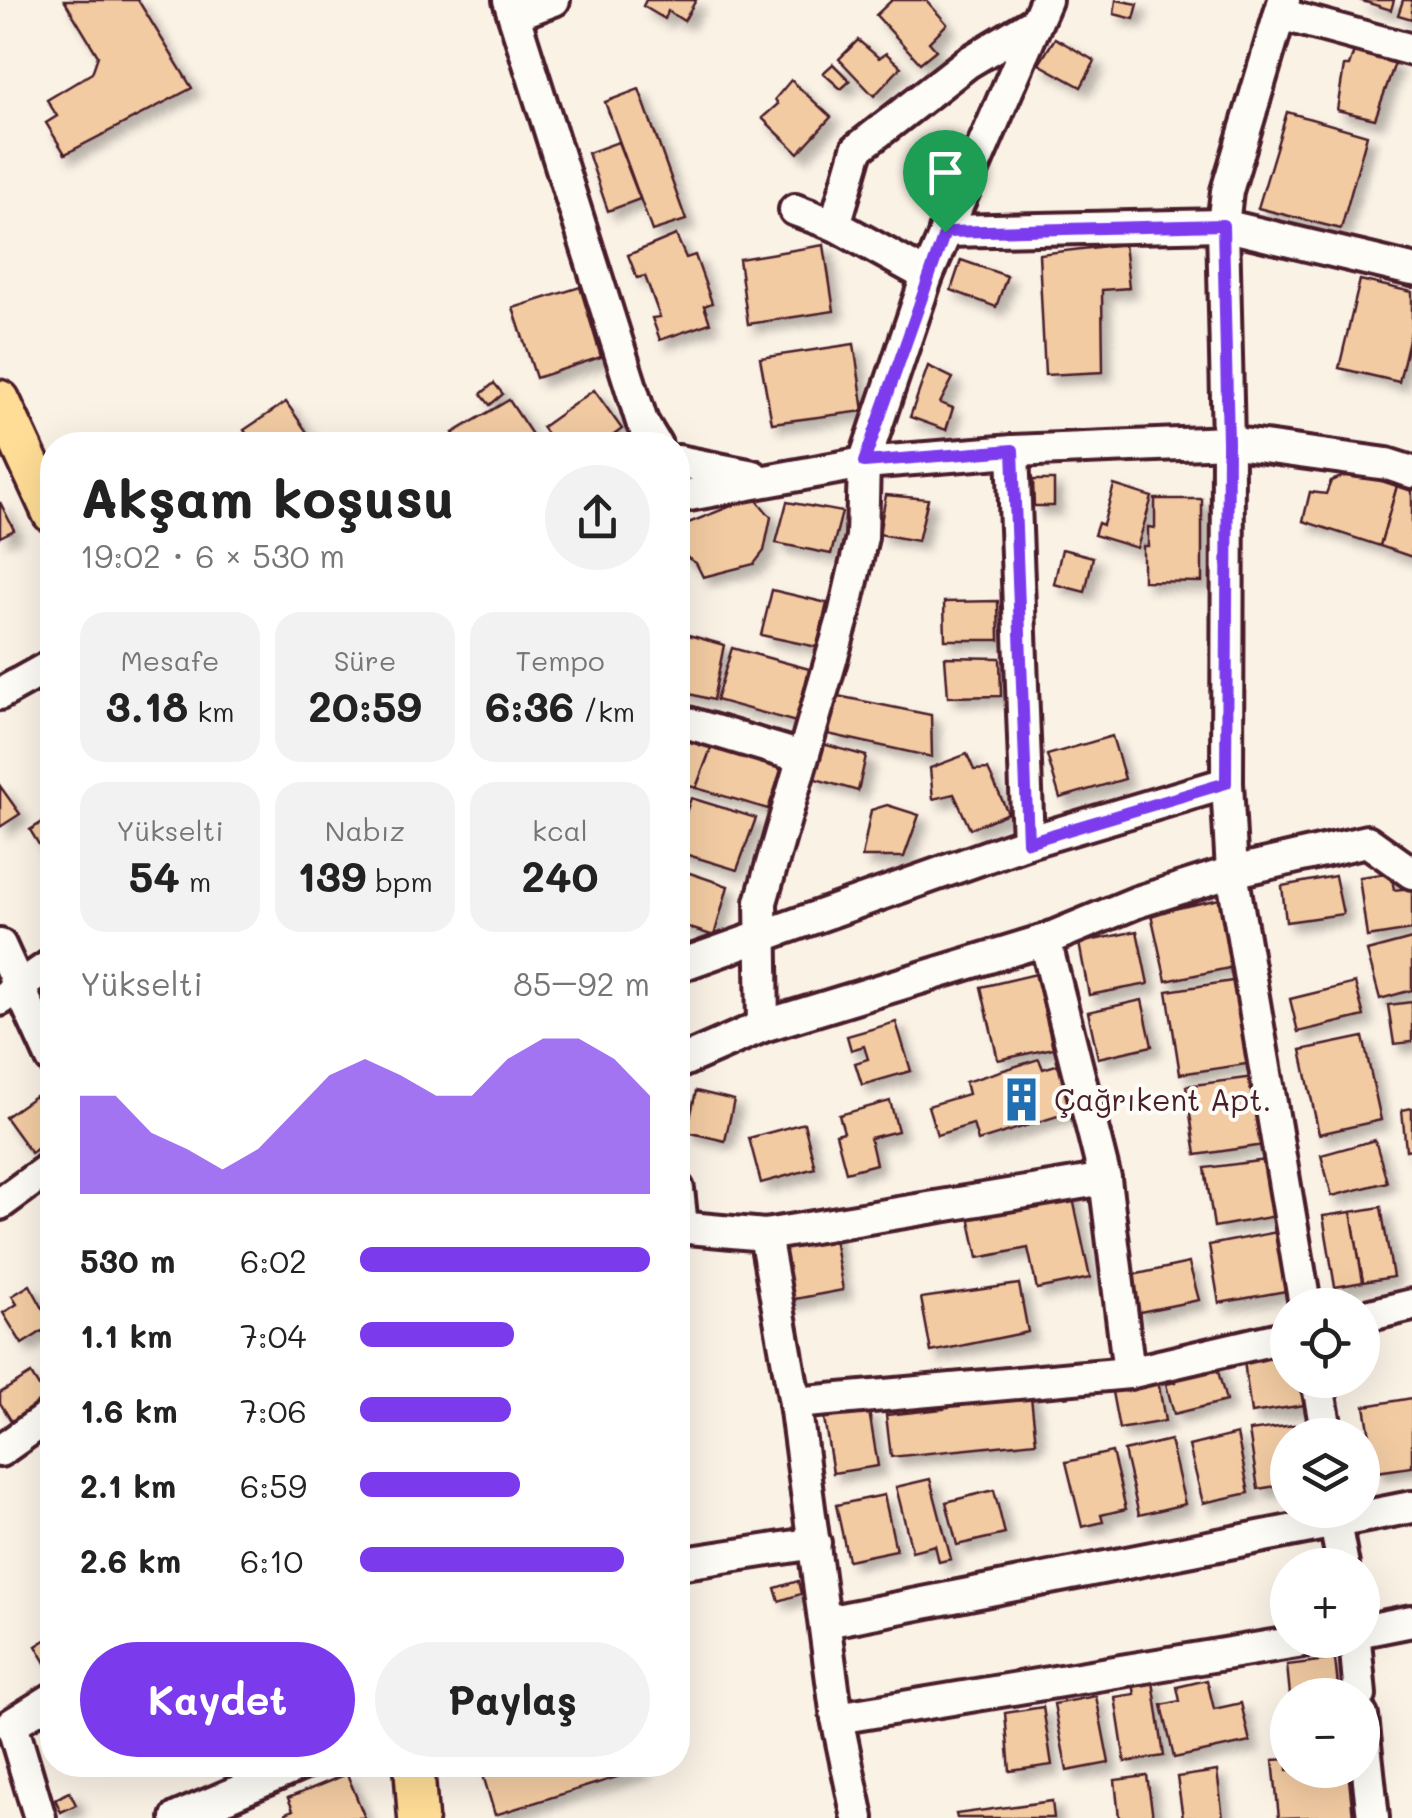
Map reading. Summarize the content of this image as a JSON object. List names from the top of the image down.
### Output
{
  "places": {
    "building": ["Çağrıkent Apt."]
  },
  "page": {
    "heading": ["Akşam koşusu", "19:02 · 6 × 530 m"],
    "stats": [
      ["Mesafe", "3.18 km"],
      ["Süre", "20:59"],
      ["Tempo", "6:36 /km"],
      ["Yükselti", "54 m"],
      ["Nabız", "139 bpm"],
      ["kcal", "240"]
    ],
    "chart": ["Yükselti", "85–92 m"],
    "list": [
      {
        "name": "530 m",
        "note": "6:02"
      },
      {
        "name": "1.1 km",
        "note": "7:04"
      },
      {
        "name": "1.6 km",
        "note": "7:06"
      },
      {
        "name": "2.1 km",
        "note": "6:59"
      },
      {
        "name": "2.6 km",
        "note": "6:10"
      }
    ],
    "map_buttons": ["+", "−"],
    "buttons": ["Kaydet", "Paylaş"]
  }
}
